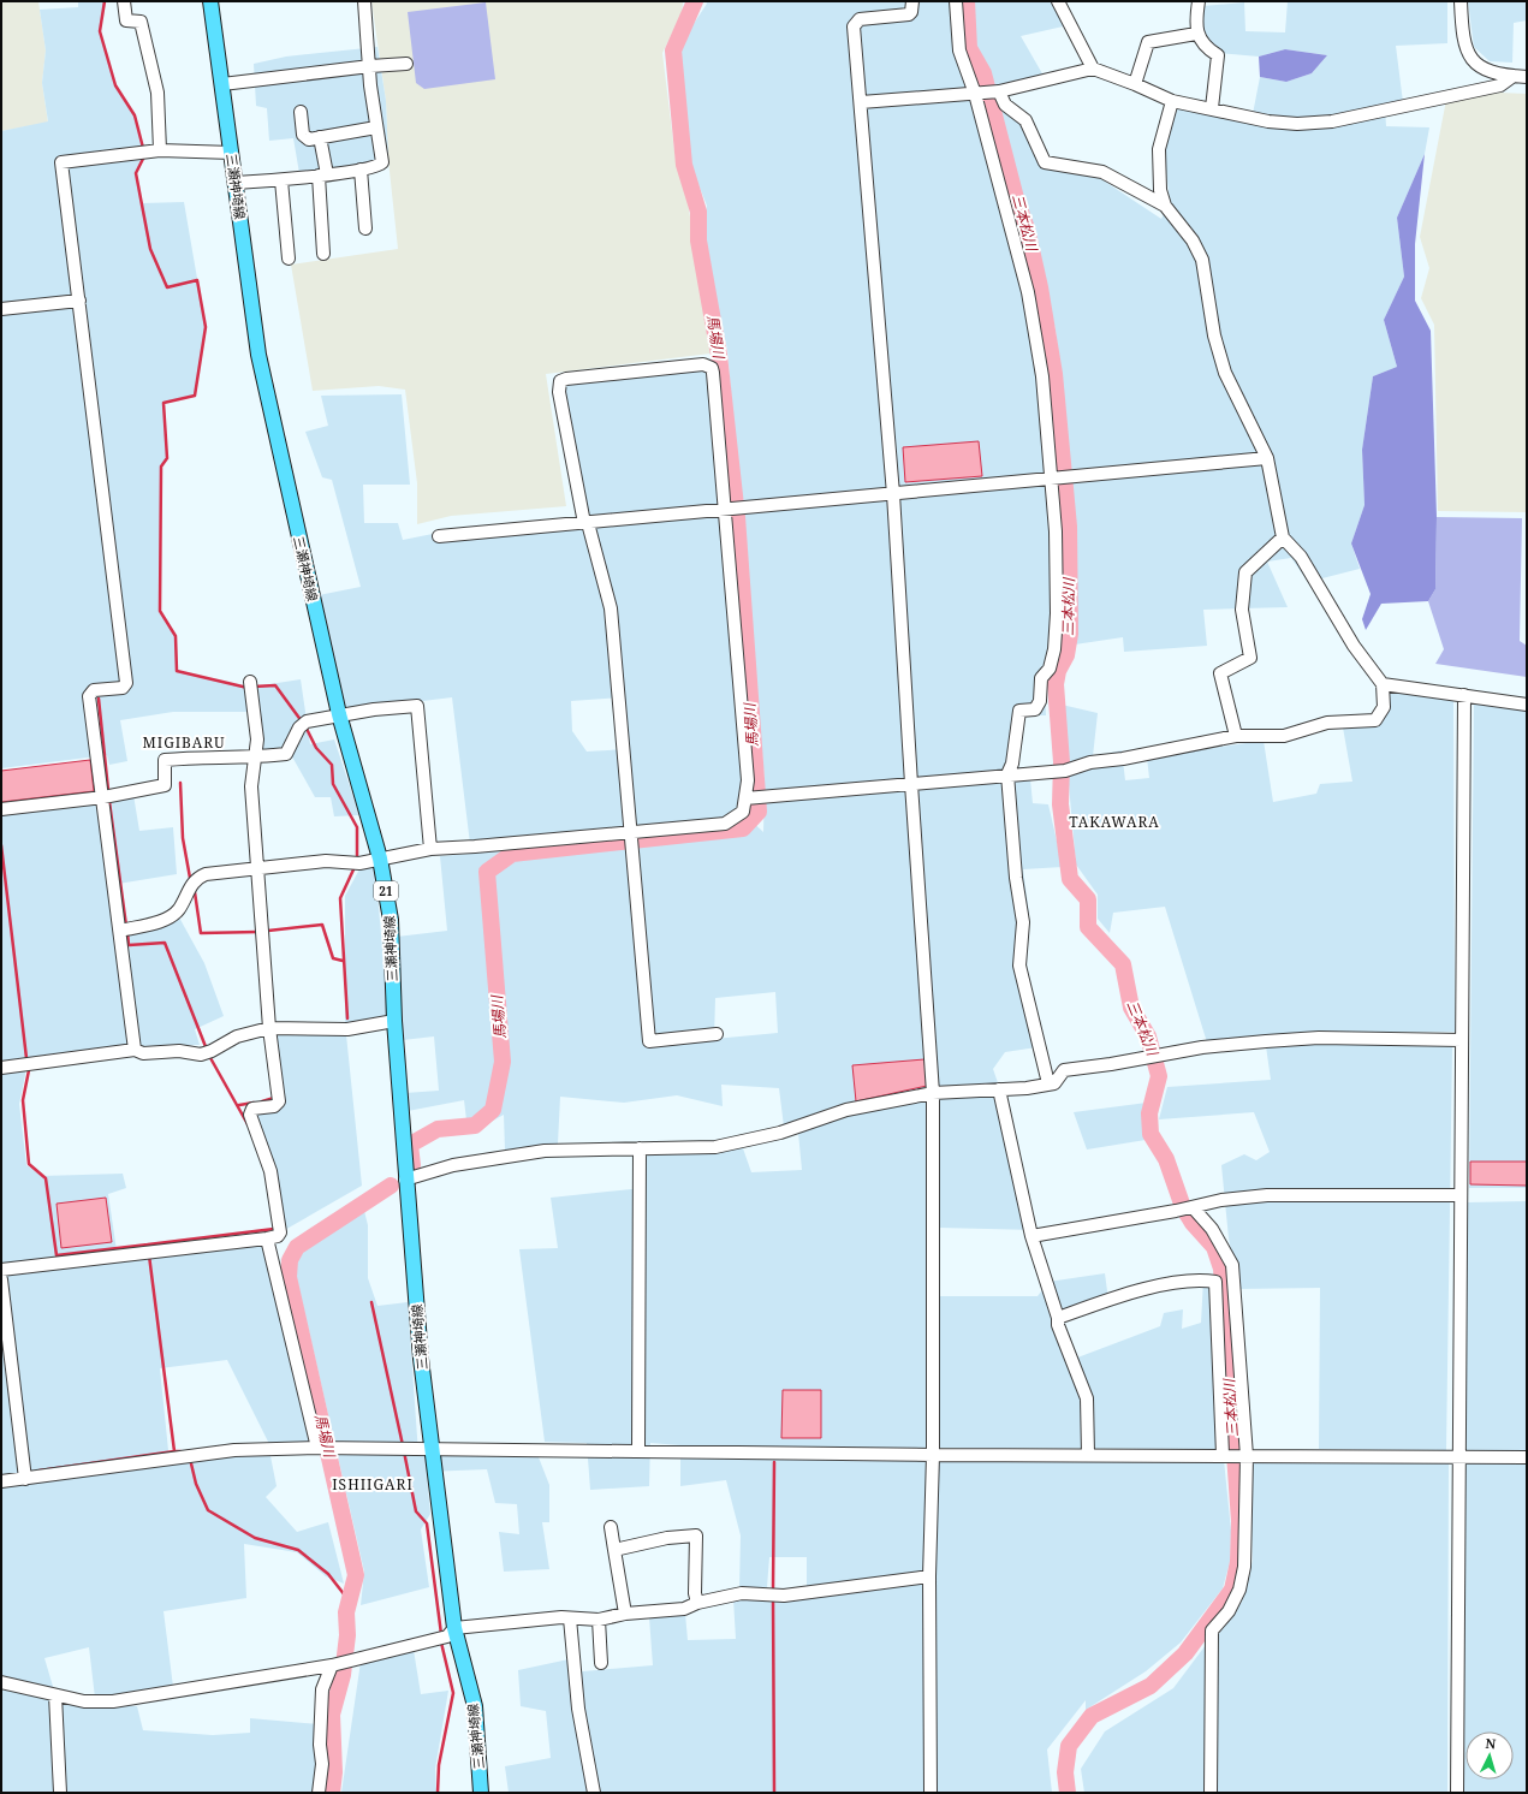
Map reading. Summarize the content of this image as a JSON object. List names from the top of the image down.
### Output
{
  "streets": {
    "main road": ["三瀬神埼線", "21"]
  },
  "districts": ["MIGIBARU", "TAKAWARA", "ISHIIGARI"],
  "water": ["三本松川", "馬場川"],
  "north": "top"
}
